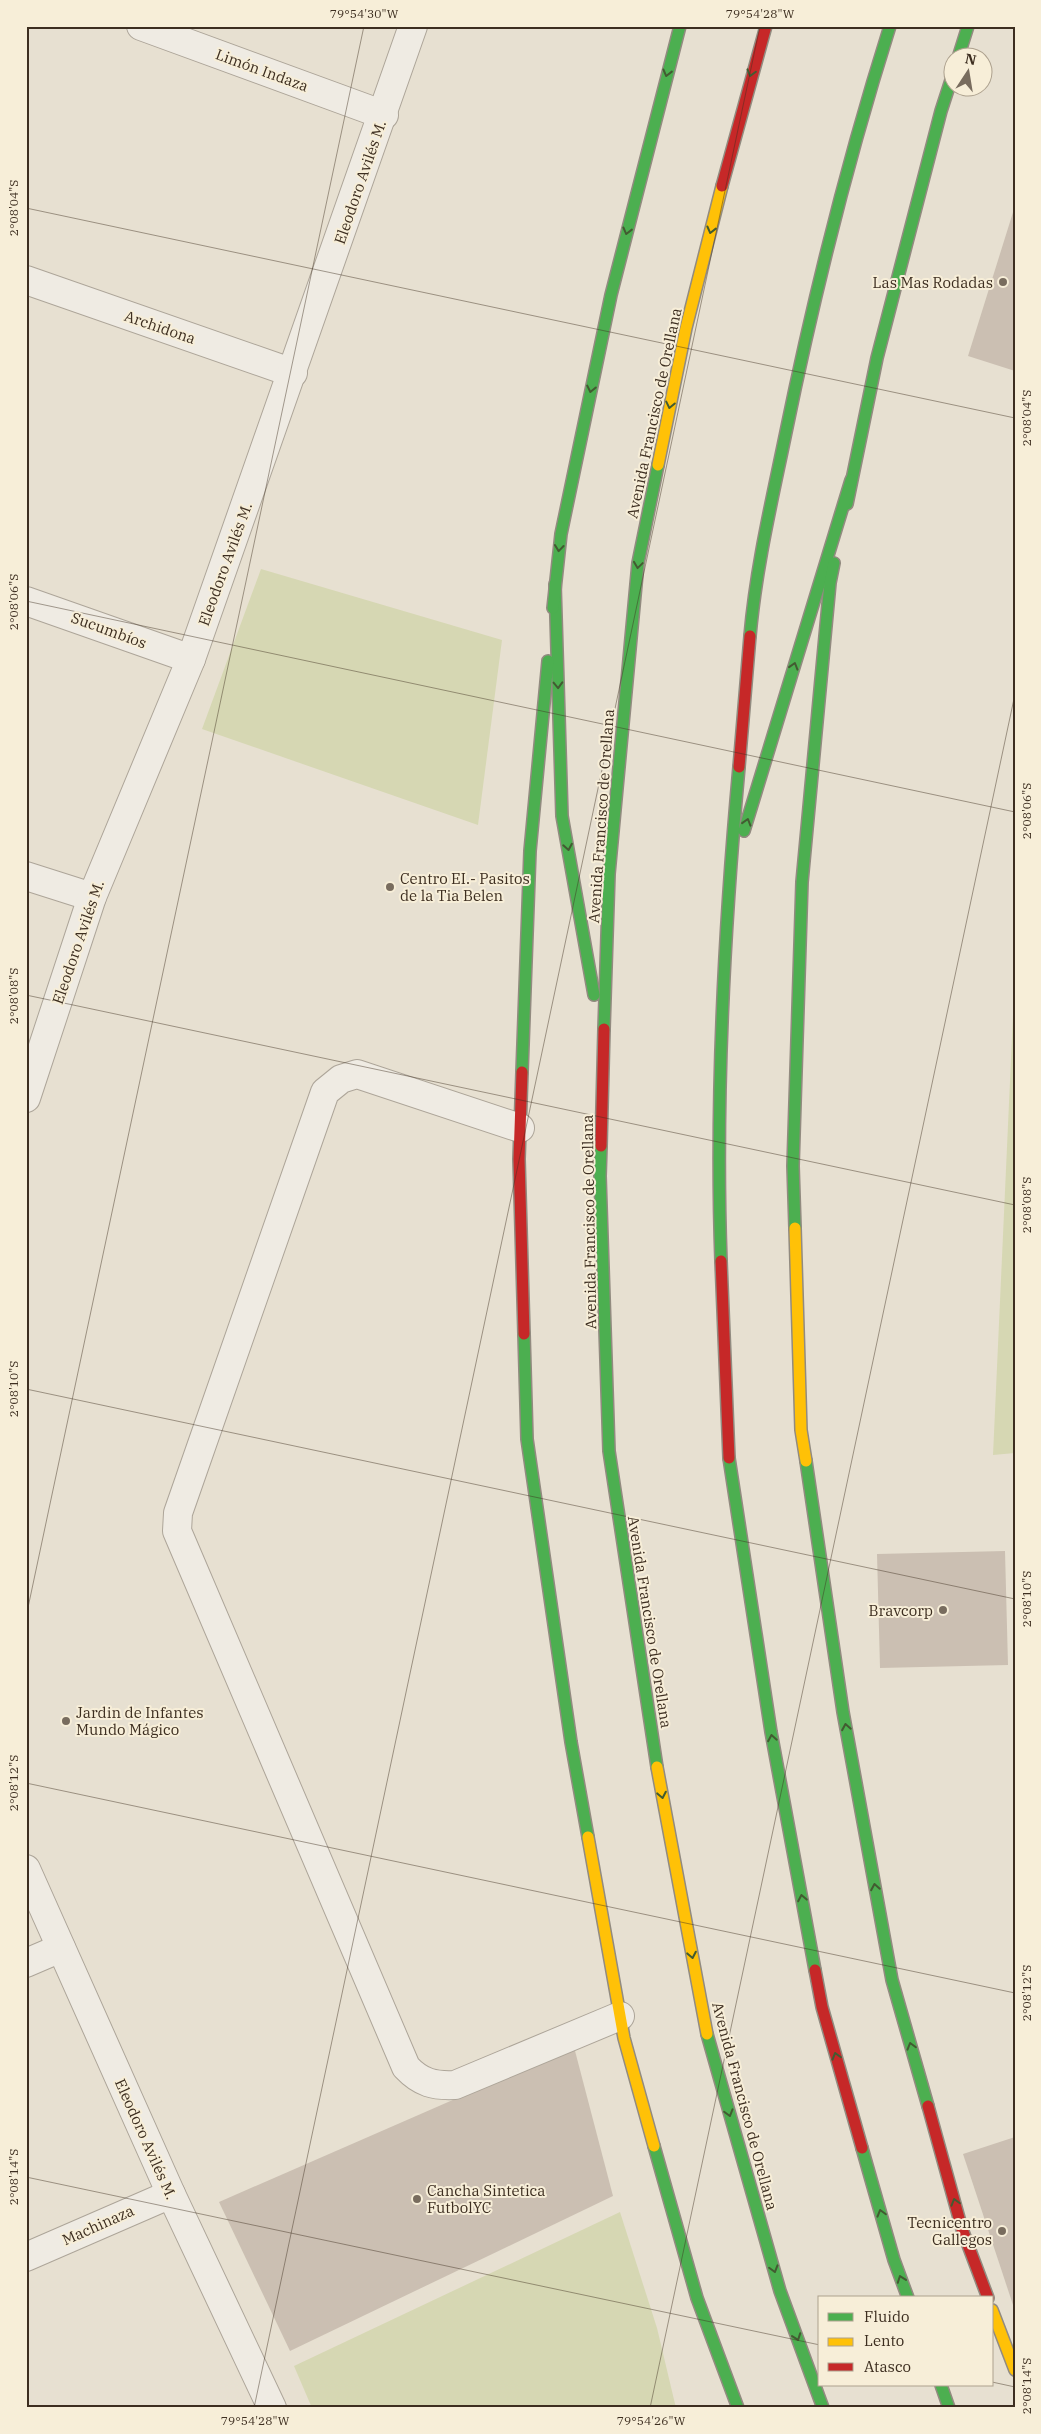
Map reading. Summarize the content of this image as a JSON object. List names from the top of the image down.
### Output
{
  "streets": {
    "main road": ["Avenida Francisco de Orellana"],
    "street": [
      "Limón Indaza",
      "Eleodoro Avilés M.",
      "Archidona",
      "Sucumbíos",
      "Machinaza"
    ]
  },
  "crossings": [
    ["Limón Indaza", "Eleodoro Avilés M."],
    ["Eleodoro Avilés M.", "Archidona"],
    ["Eleodoro Avilés M.", "Sucumbíos"],
    ["Eleodoro Avilés M.", "Machinaza"]
  ],
  "places": [
    "Las Mas Rodadas",
    "Centro EI.- Pasitos de la Tia Belen",
    "Bravcorp",
    "Jardin de Infantes Mundo Mágico",
    "Cancha Sintetica FutbolYC",
    "Tecnicentro Gallegos"
  ],
  "legend": ["Fluido", "Lento", "Atasco"],
  "north": "top",
  "coordinates": [
    "79°54'30\"W",
    "79°54'28\"W",
    "2°08'04\"S",
    "2°08'06\"S",
    "2°08'08\"S",
    "2°08'10\"S",
    "2°08'12\"S",
    "2°08'14\"S",
    "79°54'26\"W"
  ]
}
